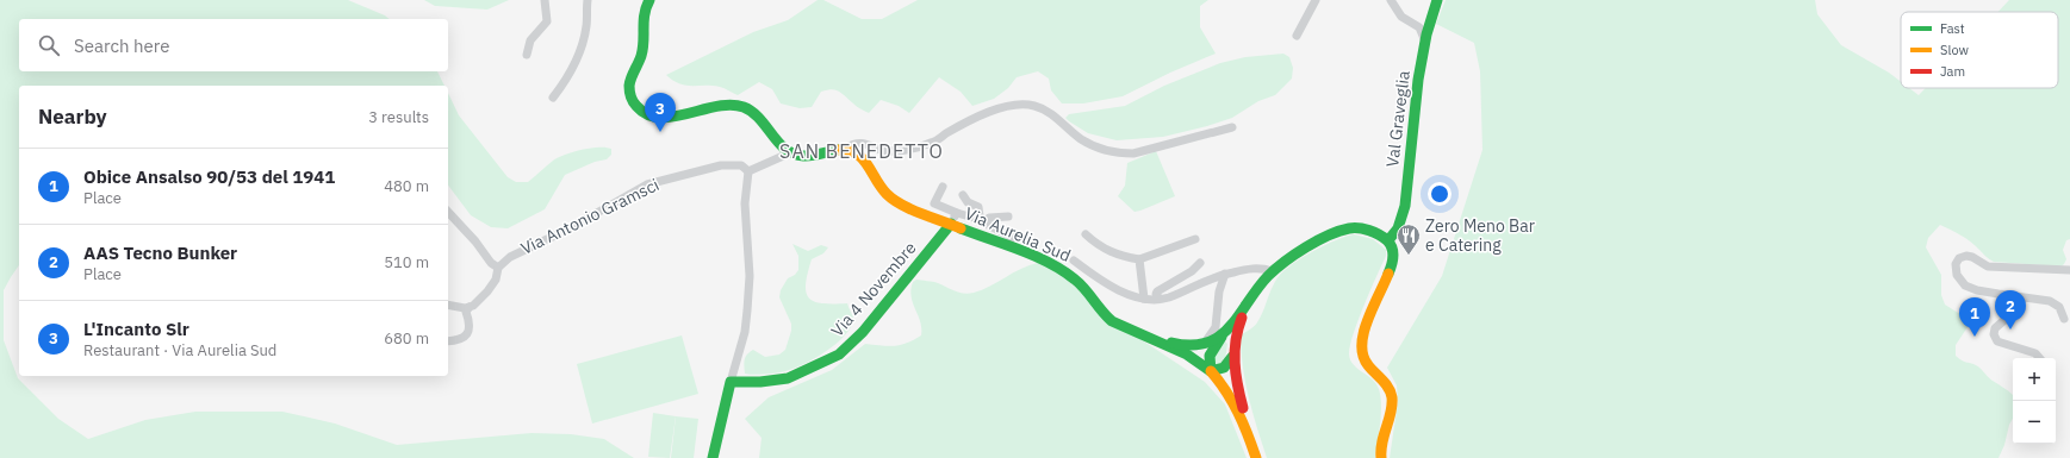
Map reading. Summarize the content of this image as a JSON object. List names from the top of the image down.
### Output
{
  "streets": {
    "main road": ["Val Graveglia", "Via Aurelia Sud", "Via 4 Novembre"],
    "street": ["Via Antonio Gramsci"]
  },
  "crossings": [
    ["Via Aurelia Sud", "Via 4 Novembre"]
  ],
  "districts": ["SAN BENEDETTO"],
  "places": {
    "restaurant": ["Zero Meno Bar e Catering"]
  },
  "legend": ["Fast", "Slow", "Jam"],
  "page": {
    "search": "Search here",
    "heading": ["Nearby", "3 results"],
    "pins": ["3", "2", "1"],
    "list": [
      {
        "mark": "1",
        "name": "Obice Ansalso 90/53 del 1941",
        "note": "Place",
        "value": "480 m"
      },
      {
        "mark": "2",
        "name": "AAS Tecno Bunker",
        "note": "Place",
        "value": "510 m"
      },
      {
        "mark": "3",
        "name": "L'Incanto Slr",
        "note": "Restaurant · Via Aurelia Sud",
        "value": "680 m"
      }
    ],
    "map_buttons": ["+", "−"]
  }
}
